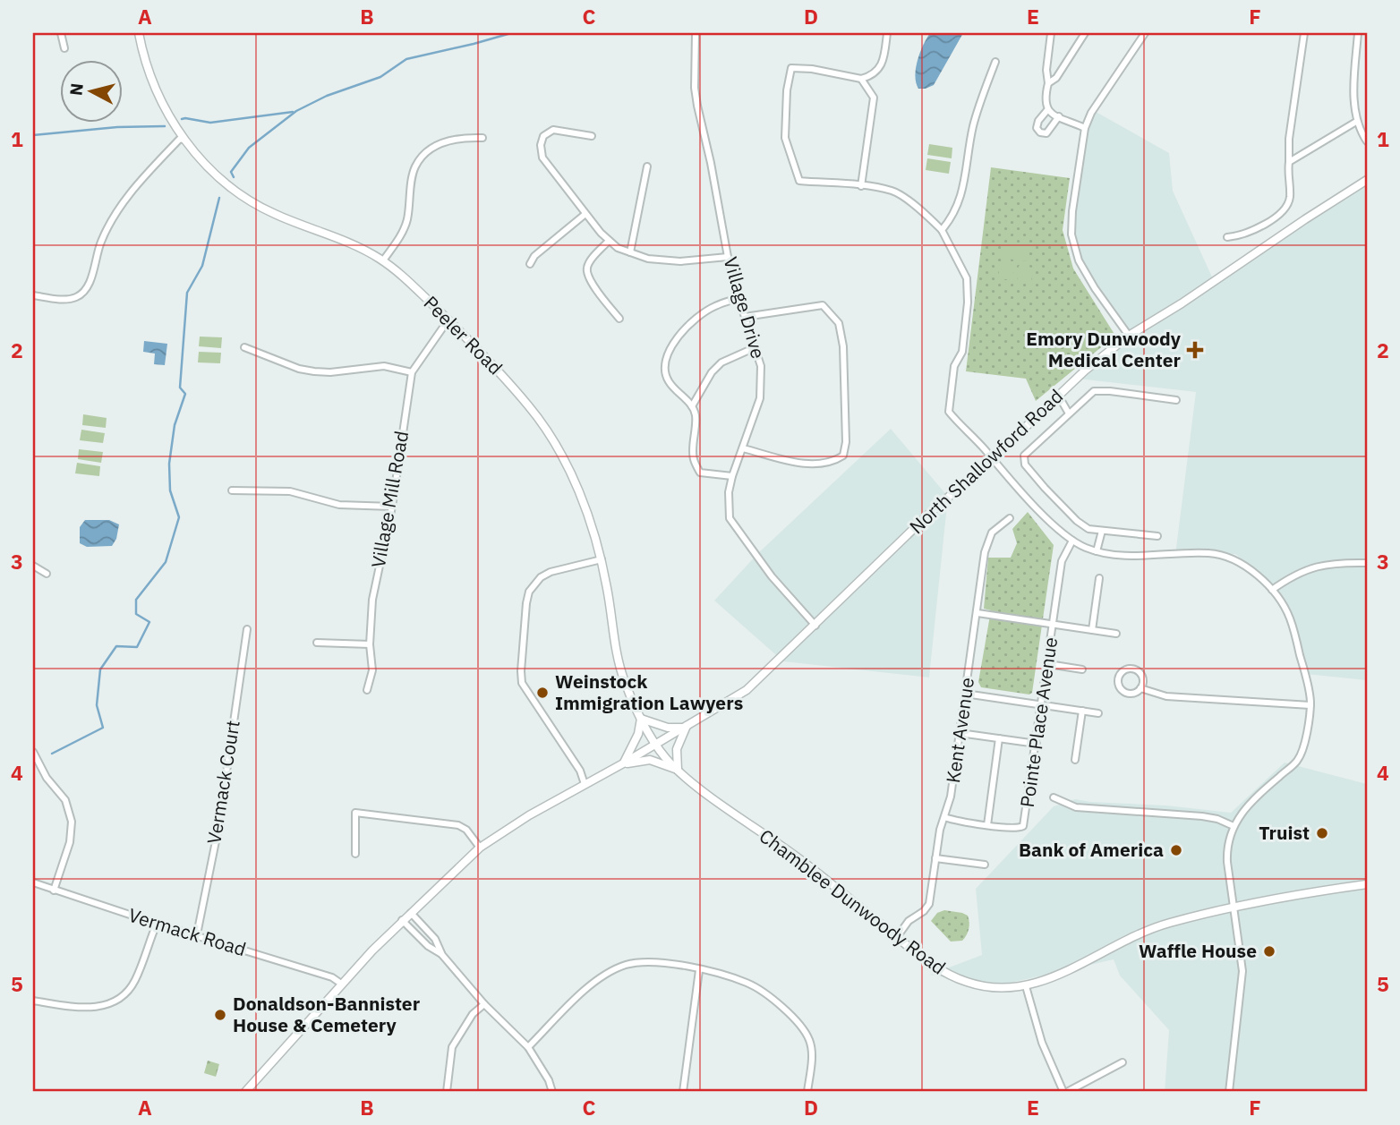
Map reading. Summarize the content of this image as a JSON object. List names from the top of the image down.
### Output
{
  "streets": {
    "street": [
      "Village Drive",
      "Peeler Road",
      "North Shallowford Road",
      "Village Mill Road",
      "Pointe Place Avenue",
      "Kent Avenue",
      "Vermack Court",
      "Chamblee Dunwoody Road",
      "Vermack Road"
    ]
  },
  "crossings": [
    ["Village Drive", "North Shallowford Road"],
    ["Peeler Road", "North Shallowford Road"],
    ["Peeler Road", "Village Mill Road"],
    ["Peeler Road", "Chamblee Dunwoody Road"],
    ["North Shallowford Road", "Chamblee Dunwoody Road"],
    ["Pointe Place Avenue", "Kent Avenue"],
    ["Kent Avenue", "Chamblee Dunwoody Road"],
    ["Vermack Court", "Vermack Road"]
  ],
  "places": {
    "health": ["Emory Dunwoody Medical Center"],
    "other": [
      "Weinstock Immigration Lawyers",
      "Truist",
      "Bank of America",
      "Waffle House",
      "Donaldson-Bannister House & Cemetery"
    ]
  },
  "north": "left",
  "grid": {
    "columns": [
      "A",
      "B",
      "C",
      "D",
      "E",
      "F"
    ],
    "rows": [
      "1",
      "2",
      "3",
      "4",
      "5"
    ]
  }
}
